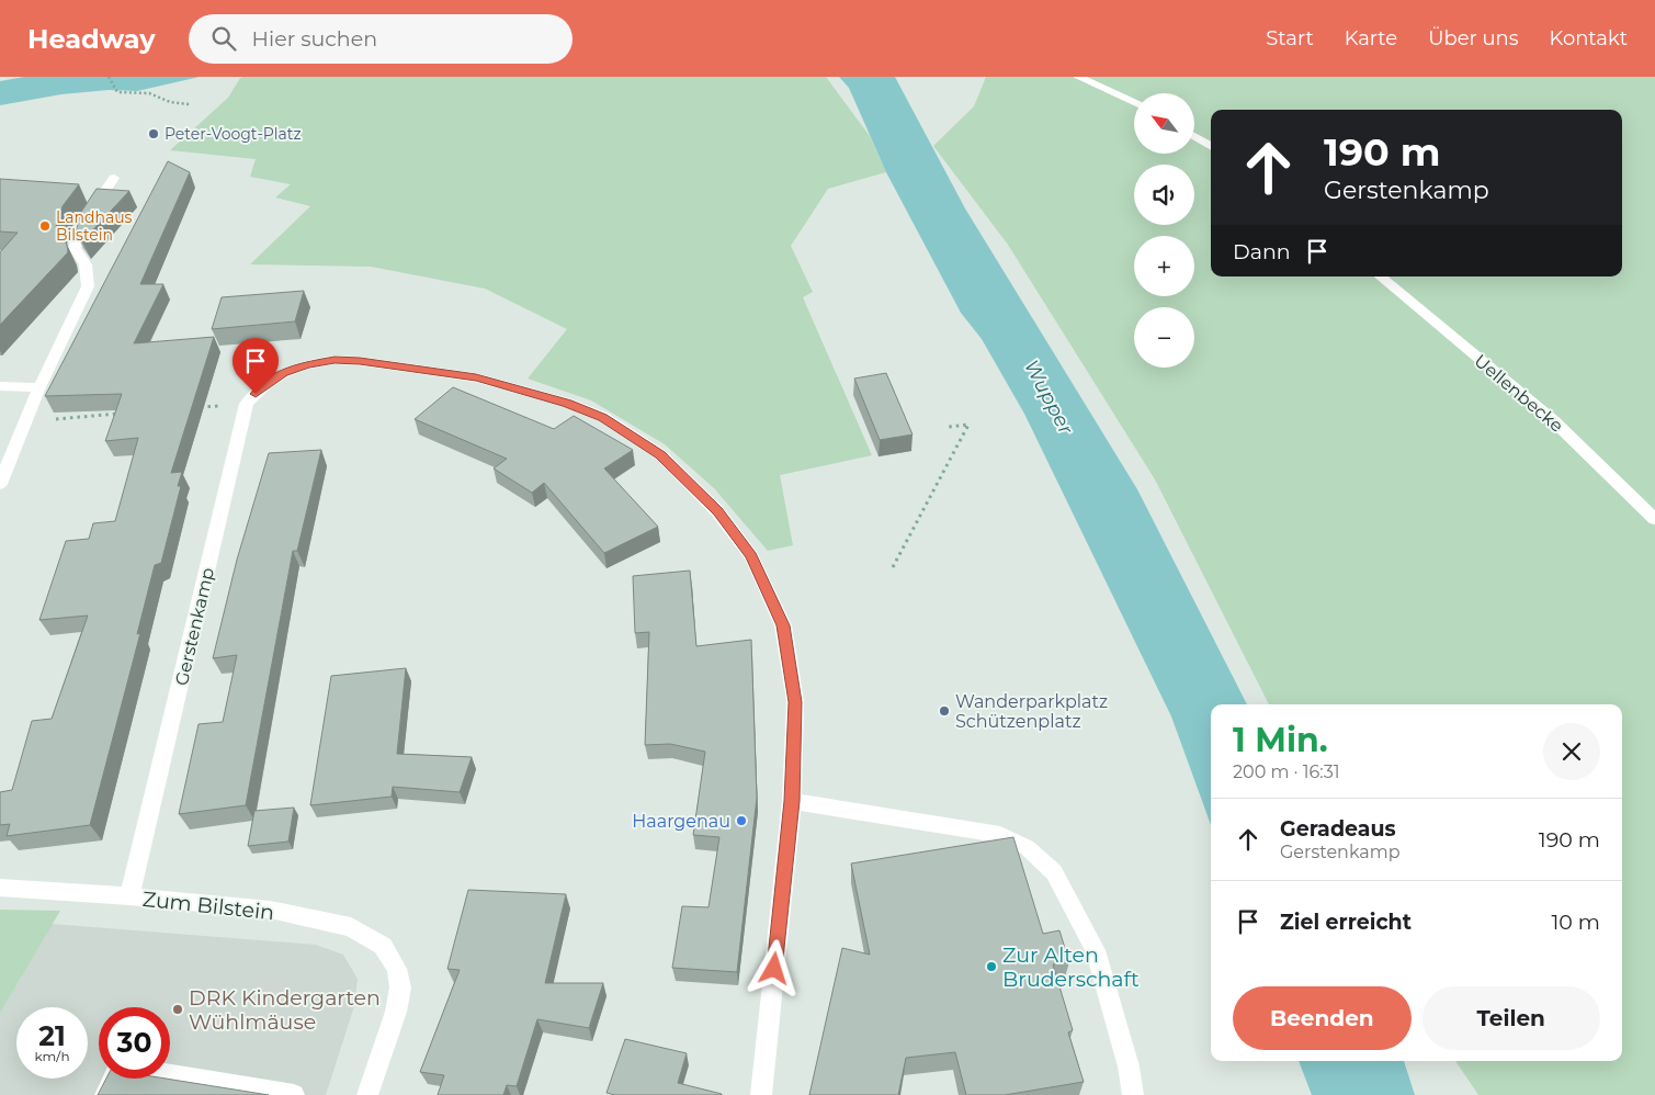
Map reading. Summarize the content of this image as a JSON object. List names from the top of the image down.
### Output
{
  "streets": {
    "street": ["Uellenbecke", "Gerstenkamp", "Zum Bilstein"]
  },
  "crossings": [
    ["Gerstenkamp", "Zum Bilstein"]
  ],
  "water": ["Wupper"],
  "places": [
    "Peter-Voogt-Platz",
    "Landhaus Bilstein",
    "Wanderparkplatz Schützenplatz",
    "Haargenau",
    "Zur Alten Bruderschaft",
    "DRK Kindergarten Wühlmäuse"
  ],
  "north": "top left",
  "page": {
    "header": "Headway",
    "search": "Hier suchen",
    "nav": [
      "Start",
      "Karte",
      "Über uns",
      "Kontakt"
    ],
    "map_buttons": ["+", "−"],
    "turn": ["190 m", "Gerstenkamp"],
    "then": "Dann",
    "heading": ["1 Min.", "200 m · 16:31"],
    "list": [
      {
        "name": "Geradeaus",
        "note": "Gerstenkamp",
        "value": "190 m"
      },
      {
        "name": "Ziel erreicht",
        "value": "10 m"
      }
    ],
    "buttons": ["Beenden", "Teilen"],
    "speed": "21 km/h",
    "limit": "30"
  }
}
